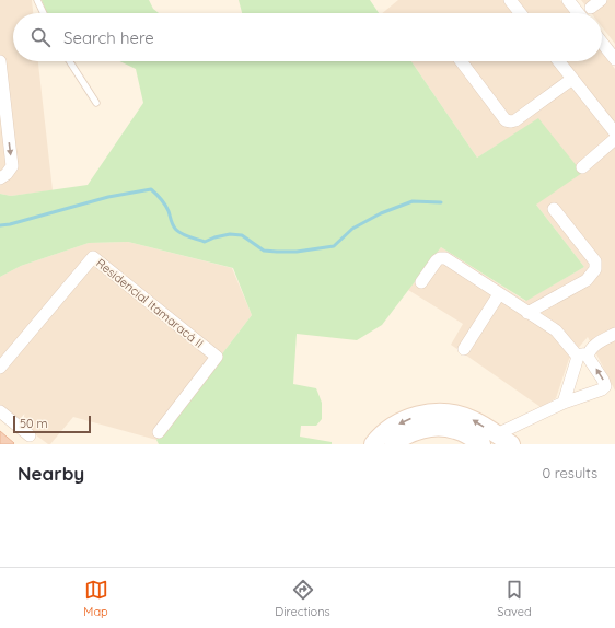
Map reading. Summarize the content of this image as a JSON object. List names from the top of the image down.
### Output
{
  "streets": {
    "street": ["Residencial Itamaracá II"]
  },
  "scale_bar": "50 m",
  "page": {
    "search": "Search here",
    "scale": "50 m",
    "heading": ["Nearby", "0 results"],
    "nav": ["Map", "Directions", "Saved"]
  }
}
